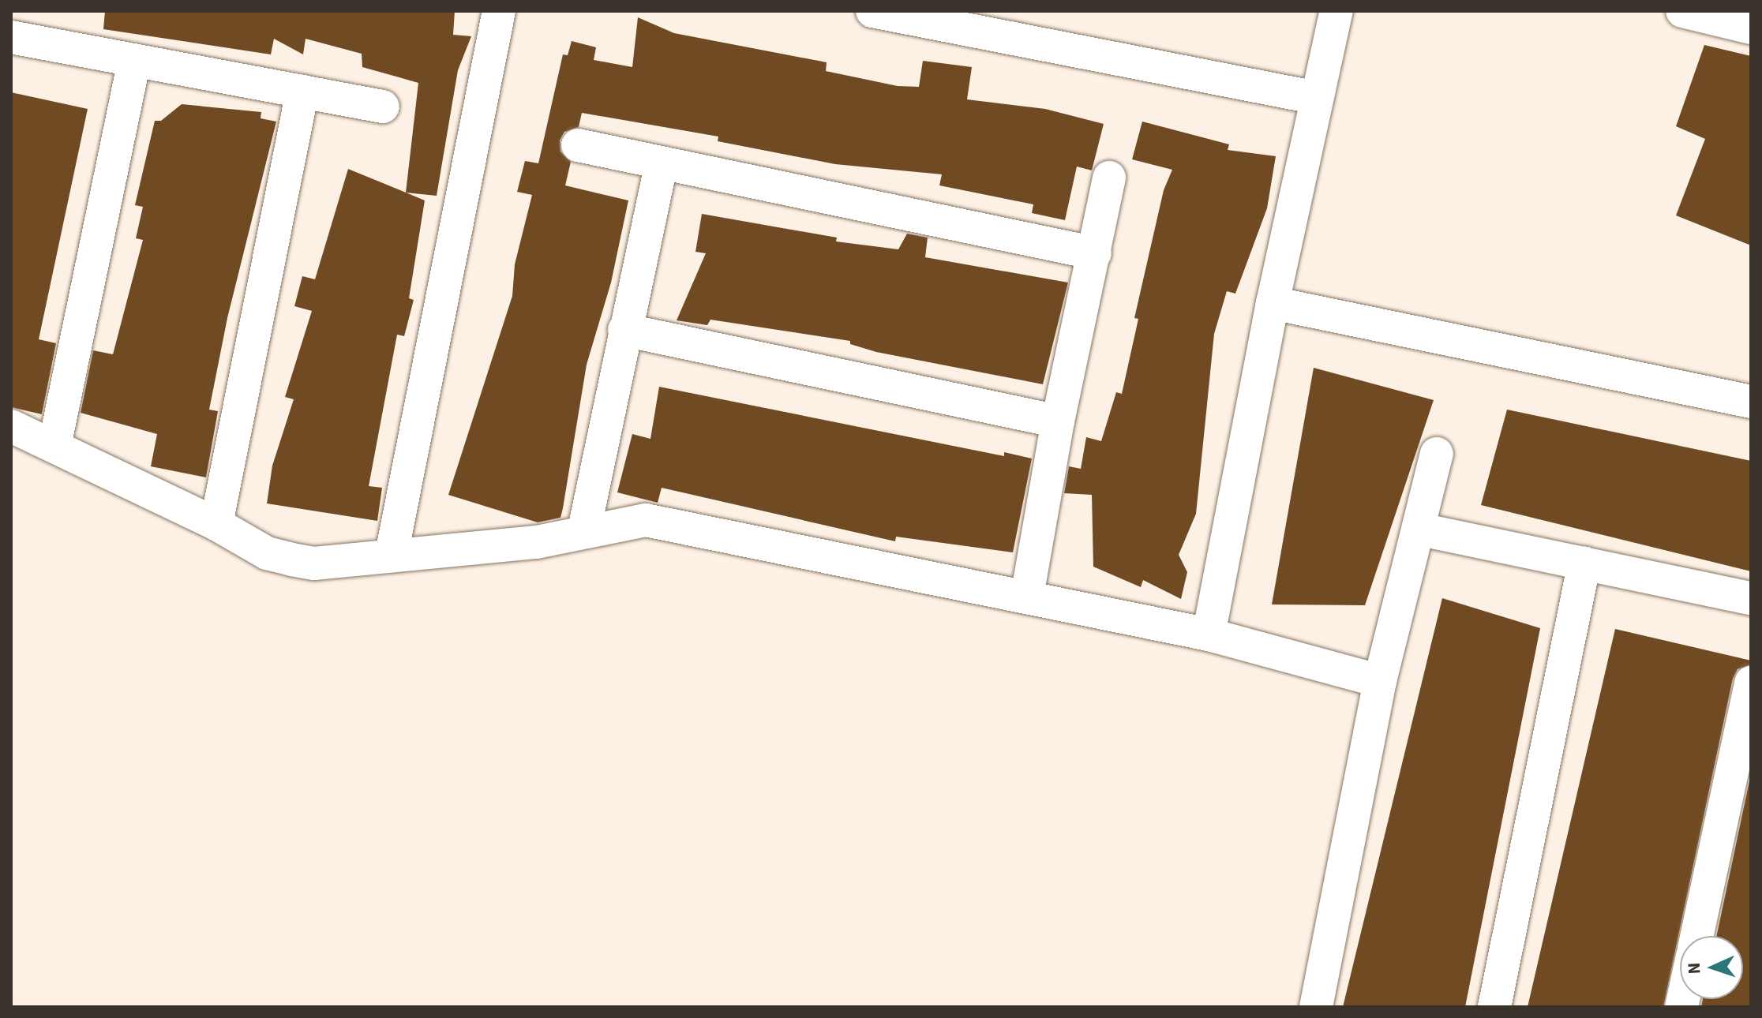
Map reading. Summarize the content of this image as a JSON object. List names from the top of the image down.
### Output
{
  "north": "left"
}
